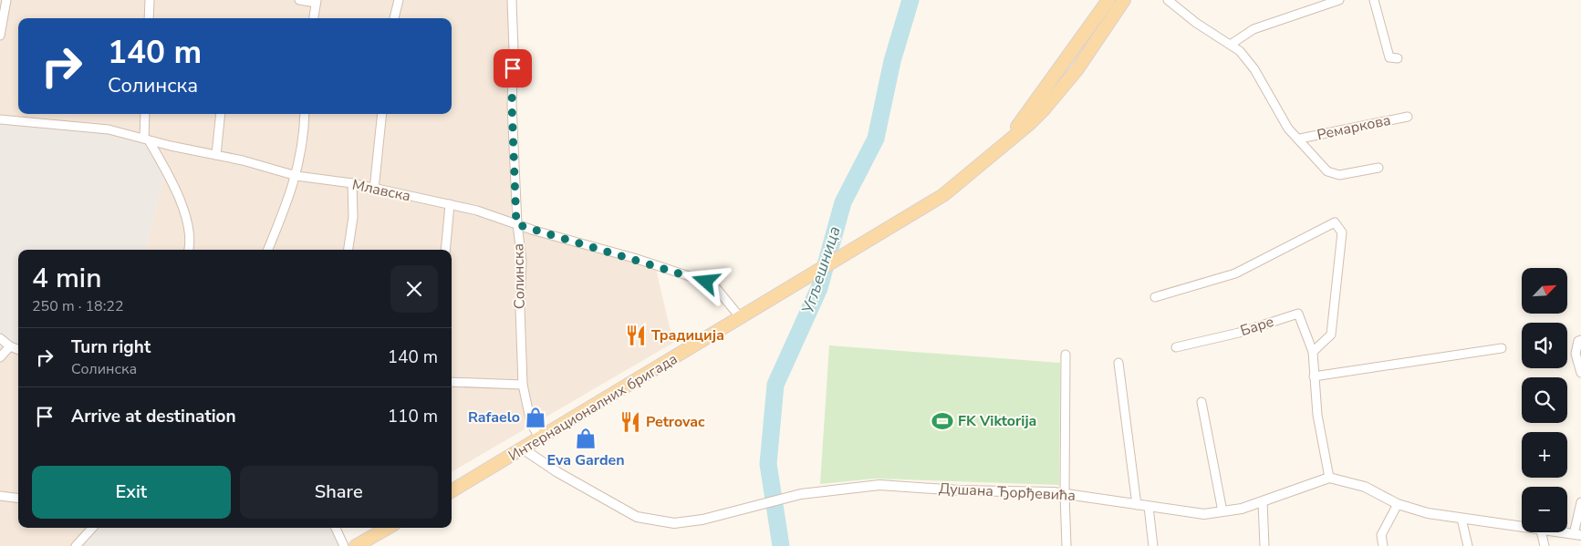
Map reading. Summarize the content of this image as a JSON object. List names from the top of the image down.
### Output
{
  "streets": {
    "main road": ["Интернационалних бригада"],
    "street": [
      "Ремаркова",
      "Млавска",
      "Солинска",
      "Баре",
      "Душана Ђорђевића"
    ]
  },
  "crossings": [
    ["Млавска", "Солинска"],
    ["Млавска", "Интернационалних бригада"],
    ["Солинска", "Интернационалних бригада"],
    ["Интернационалних бригада", "Душана Ђорђевића"]
  ],
  "water": ["Угљешница"],
  "places": {
    "restaurant": ["Традиција", "Petrovac"],
    "shop": ["Rafaelo", "Eva Garden"],
    "sports": ["FK Viktorija"]
  },
  "north": "top right",
  "page": {
    "turn": ["140 m", "Солинска"],
    "heading": ["4 min", "250 m · 18:22"],
    "map_buttons": ["+", "−"],
    "list": [
      {
        "name": "Turn right",
        "note": "Солинска",
        "value": "140 m"
      },
      {
        "name": "Arrive at destination",
        "value": "110 m"
      }
    ],
    "buttons": ["Exit", "Share"]
  }
}
